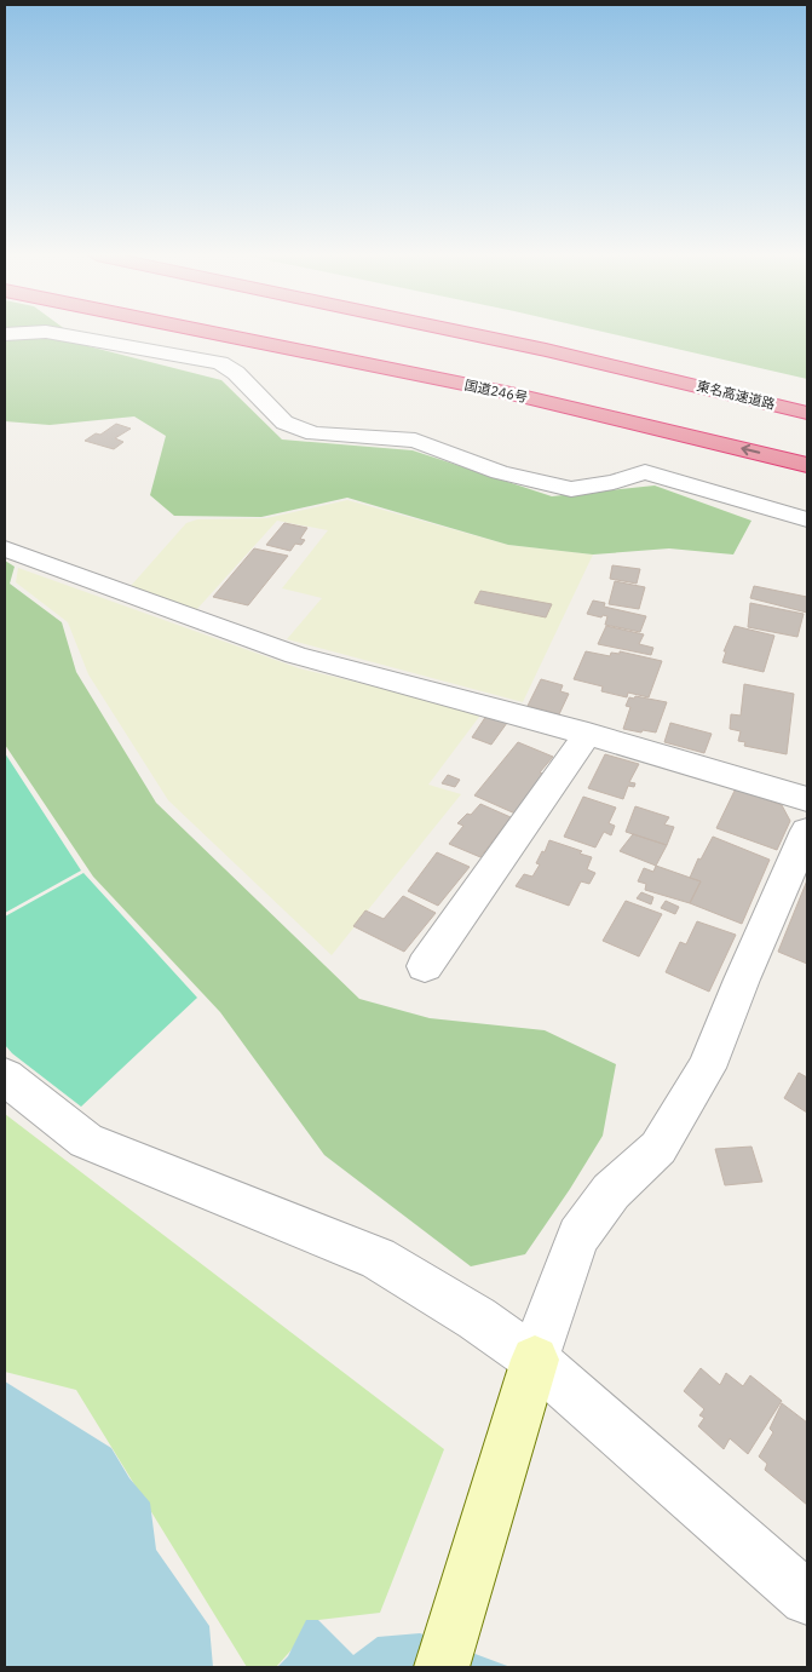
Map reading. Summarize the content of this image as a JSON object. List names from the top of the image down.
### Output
{
  "streets": {
    "highway": ["国道246号", "東名高速道路"]
  }
}
